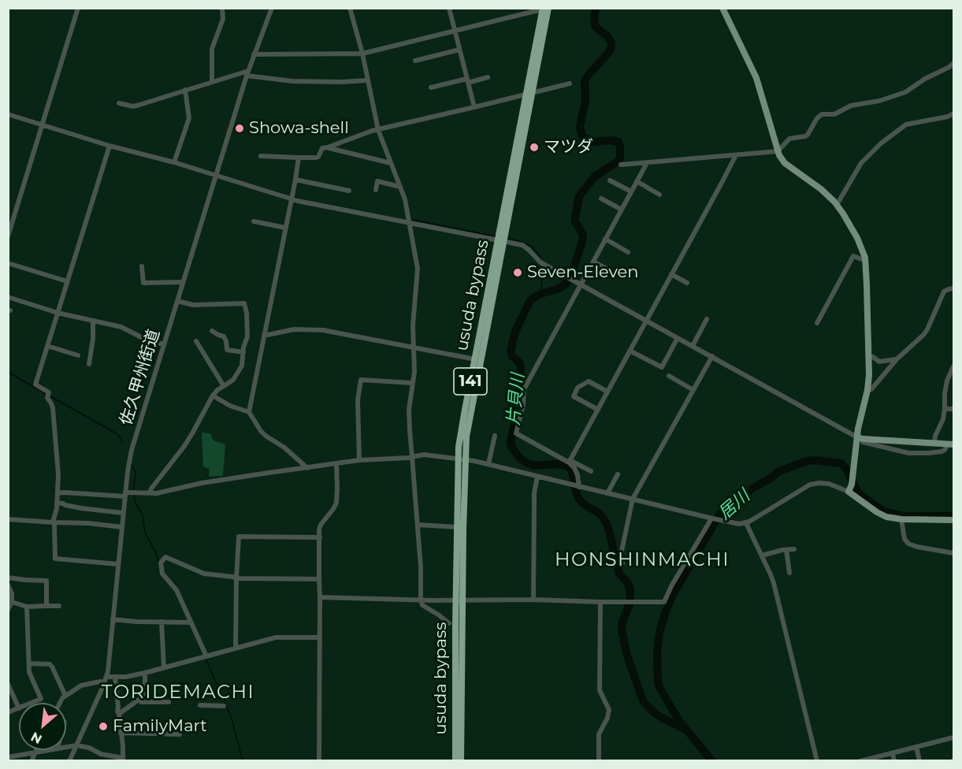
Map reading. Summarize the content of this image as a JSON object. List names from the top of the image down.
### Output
{
  "streets": {
    "highway": ["usuda bypass", "141"],
    "street": ["佐久甲州街道"]
  },
  "districts": ["HONSHINMACHI", "TORIDEMACHI"],
  "water": ["片貝川", "居川"],
  "places": [
    "Showa-shell",
    "マツダ",
    "Seven-Eleven",
    "FamilyMart"
  ],
  "north": "bottom left"
}
